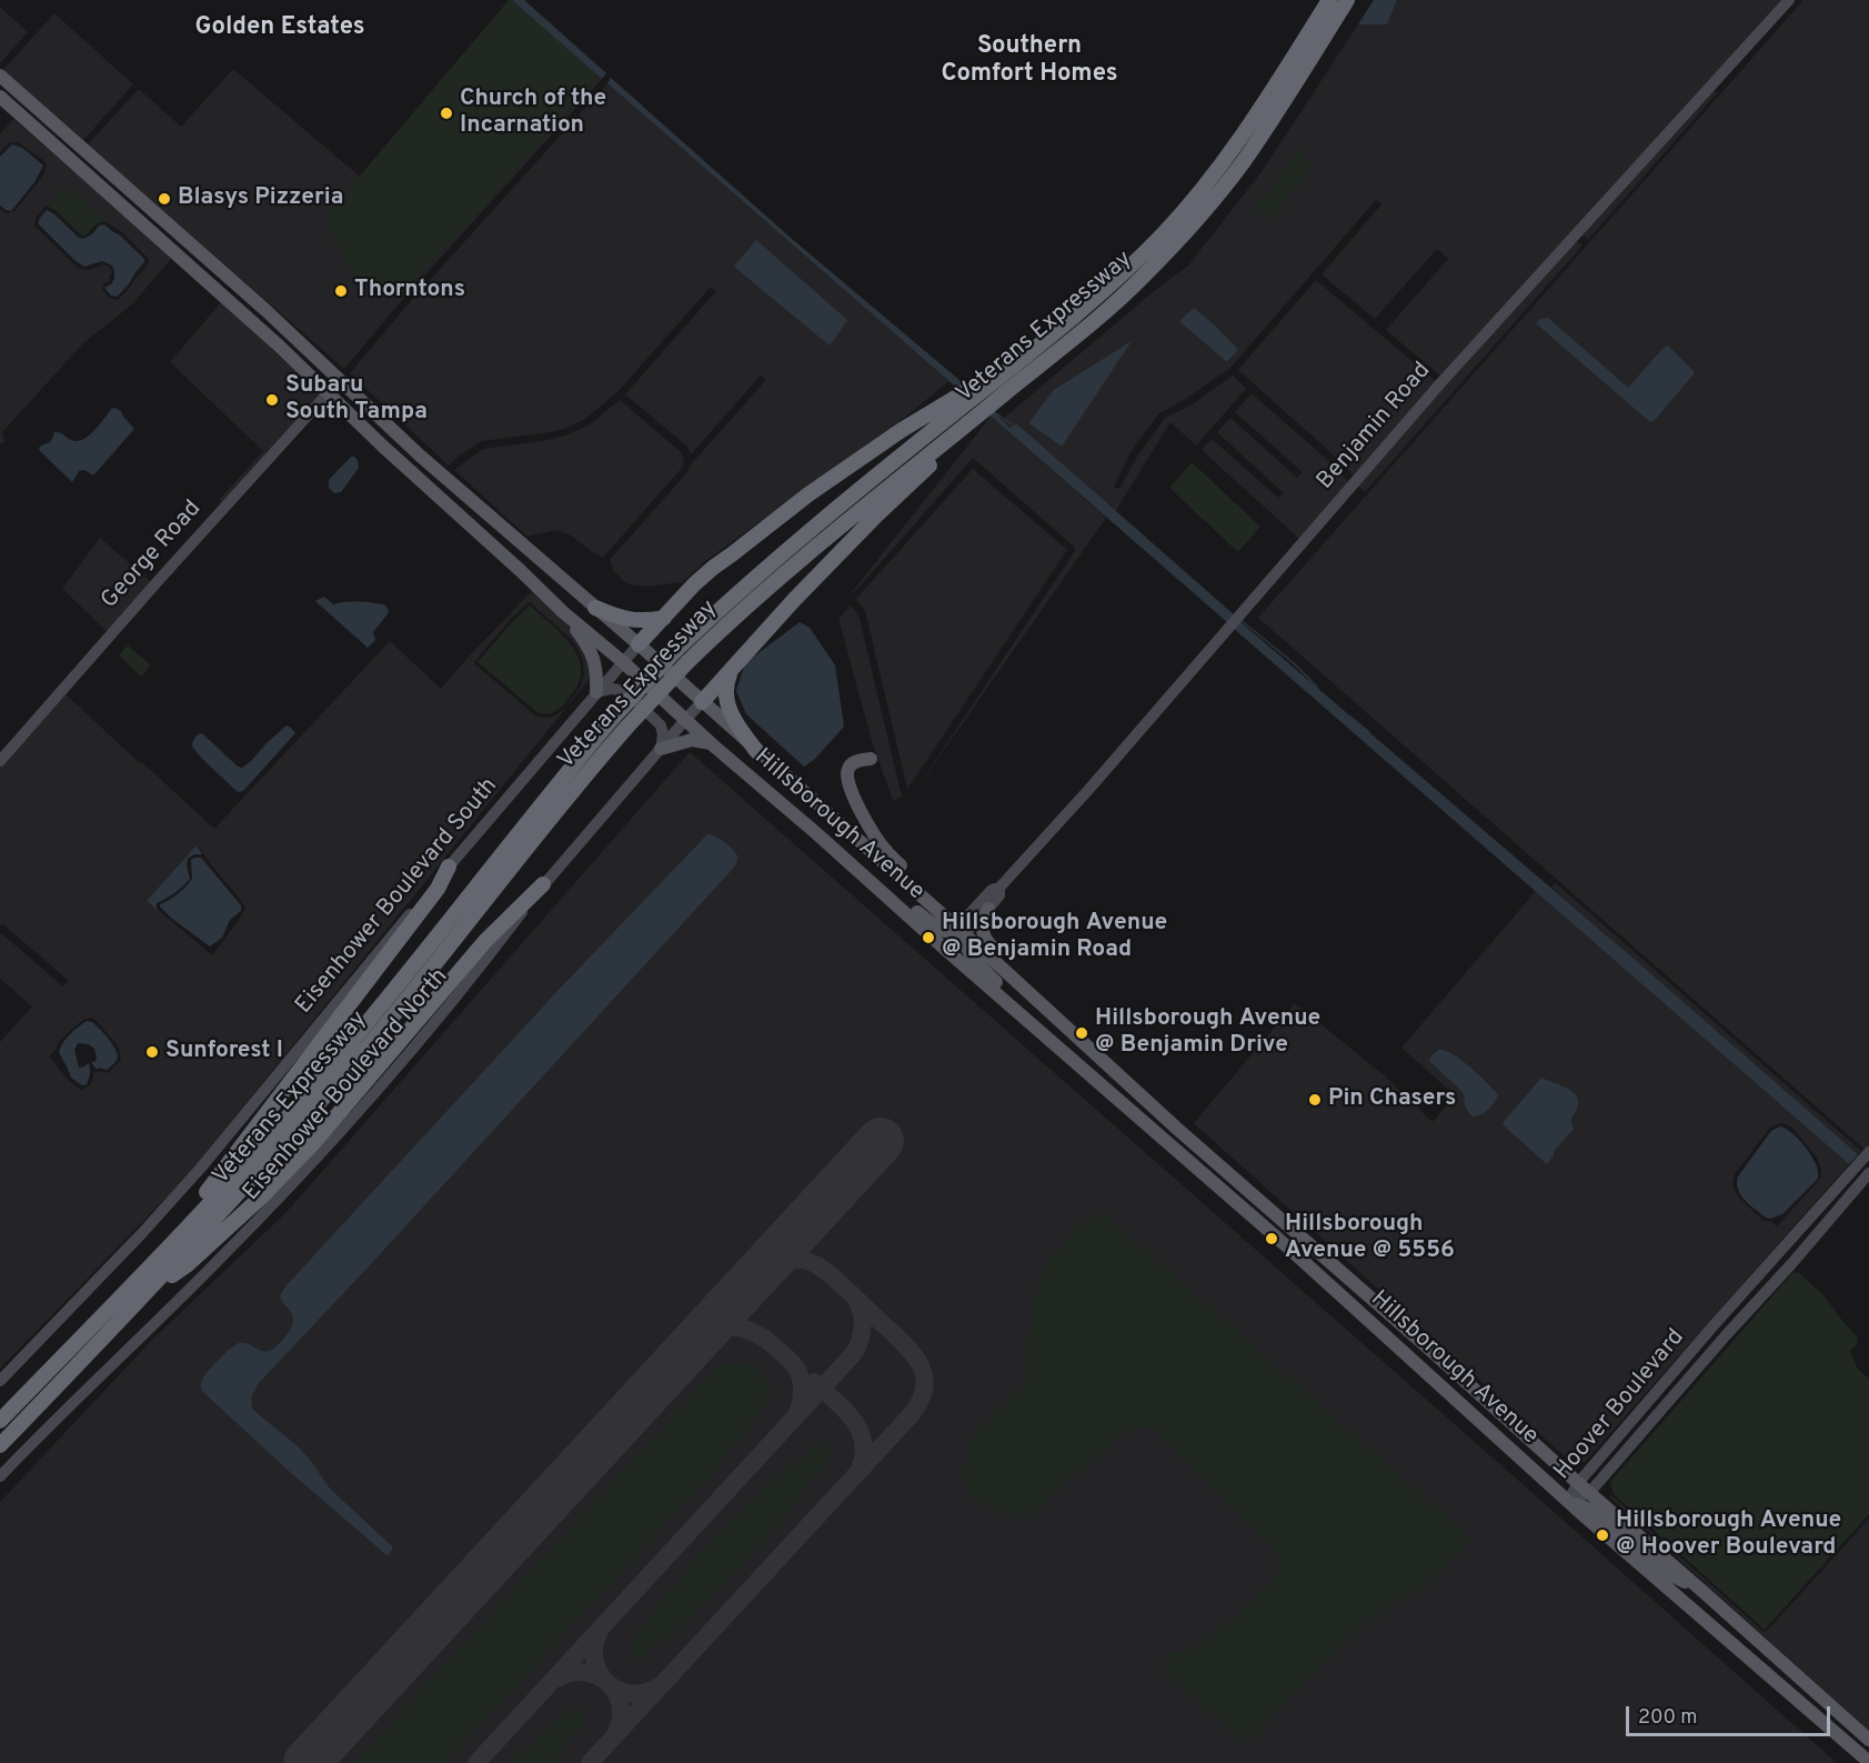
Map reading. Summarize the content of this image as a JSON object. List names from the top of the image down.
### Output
{
  "streets": {
    "highway": ["Veterans Expressway"],
    "main road": [
      "Benjamin Road",
      "George Road",
      "Hillsborough Avenue",
      "Eisenhower Boulevard South",
      "Eisenhower Boulevard North",
      "Hoover Boulevard"
    ]
  },
  "crossings": [
    ["Benjamin Road", "Hillsborough Avenue"],
    ["George Road", "Hillsborough Avenue"],
    ["Hillsborough Avenue", "Eisenhower Boulevard South"],
    ["Hillsborough Avenue", "Eisenhower Boulevard North"],
    ["Hillsborough Avenue", "Hoover Boulevard"]
  ],
  "districts": ["Golden Estates", "Southern Comfort Homes"],
  "places": [
    "Church of the Incarnation",
    "Blasys Pizzeria",
    "Thorntons",
    "Subaru South Tampa",
    "Hillsborough Avenue @ Benjamin Road",
    "Hillsborough Avenue @ Benjamin Drive",
    "Sunforest I",
    "Pin Chasers",
    "Hillsborough Avenue @ 5556",
    "Hillsborough Avenue @ Hoover Boulevard"
  ],
  "scale_bar": "200 m"
}
